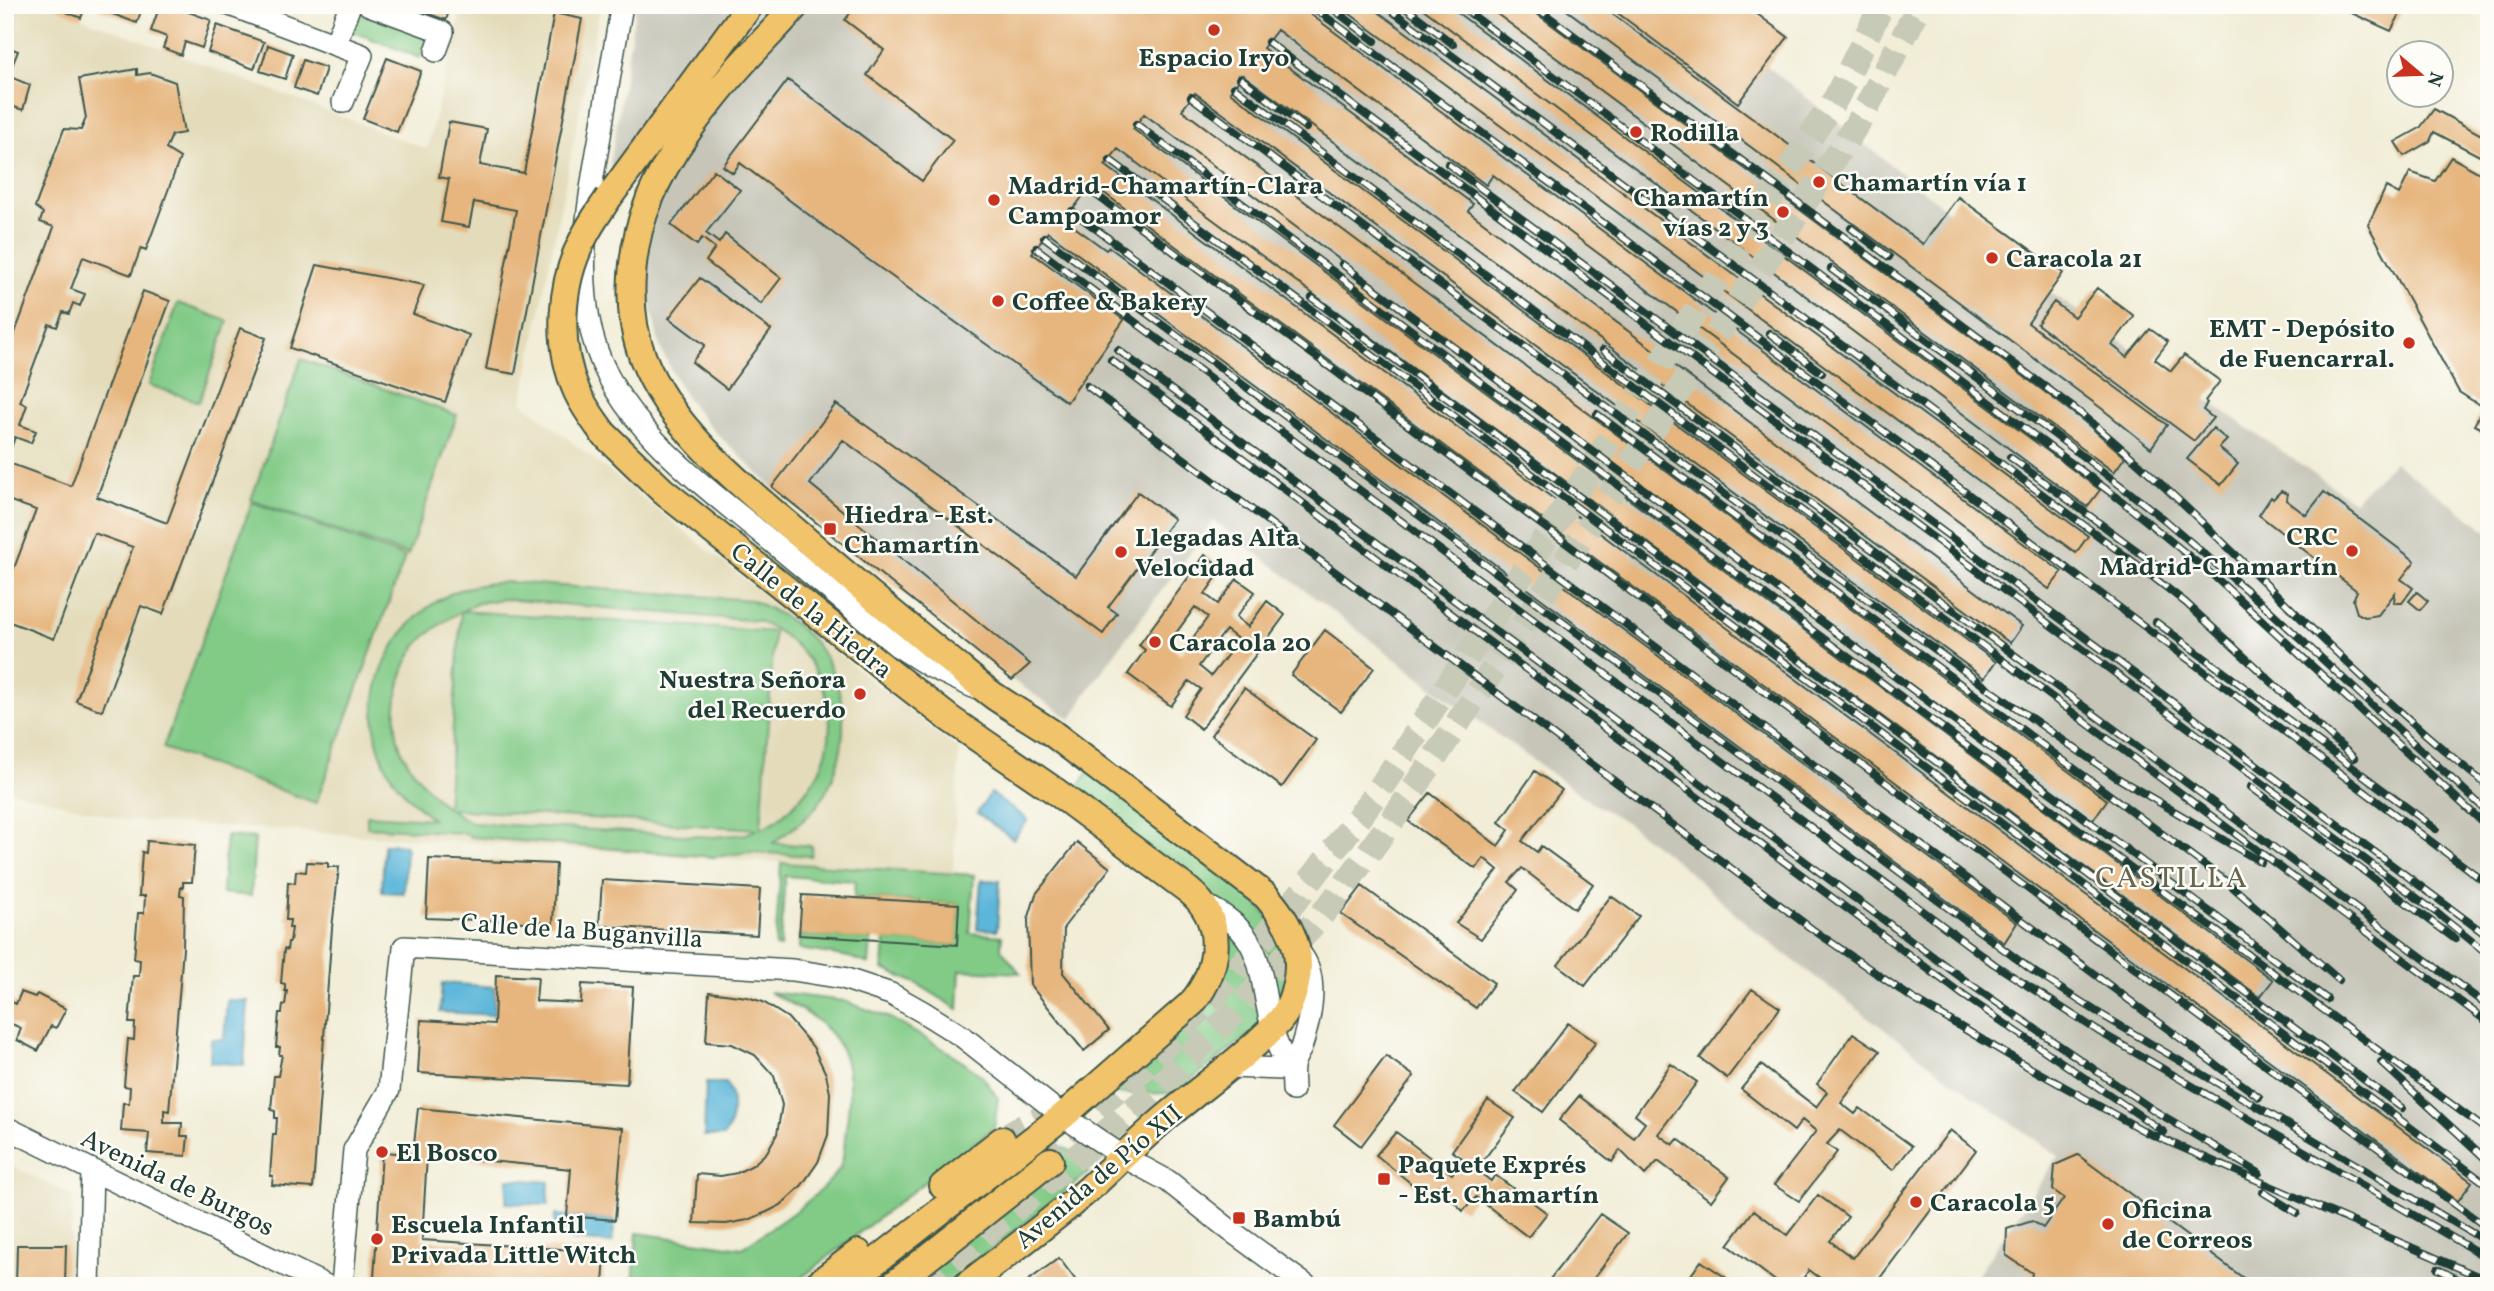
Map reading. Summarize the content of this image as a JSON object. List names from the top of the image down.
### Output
{
  "streets": {
    "main road": ["Calle de la Hiedra", "Avenida de Pío XII"],
    "street": ["Calle de la Buganvilla", "Avenida de Burgos"]
  },
  "crossings": [
    ["Calle de la Hiedra", "Avenida de Pío XII"]
  ],
  "districts": ["CASTILLA"],
  "places": {
    "other": [
      "Espacio Iryo",
      "Rodilla",
      "Chamartín vía 1",
      "Madrid-Chamartín-Clara Campoamor",
      "Chamartín vías 2 y 3",
      "Caracola 21",
      "Coffee & Bakery",
      "EMT - Depósito de Fuencarral.",
      "CRC Madrid-Chamartín",
      "Llegadas Alta Velocidad",
      "Caracola 20",
      "Nuestra Señora del Recuerdo",
      "El Bosco",
      "Caracola 5",
      "Oficina de Correos",
      "Escuela Infantil Privada Little Witch"
    ],
    "transit": ["Hiedra - Est. Chamartín", "Paquete Exprés - Est. Chamartín", "Bambú"]
  },
  "north": "right"
}
